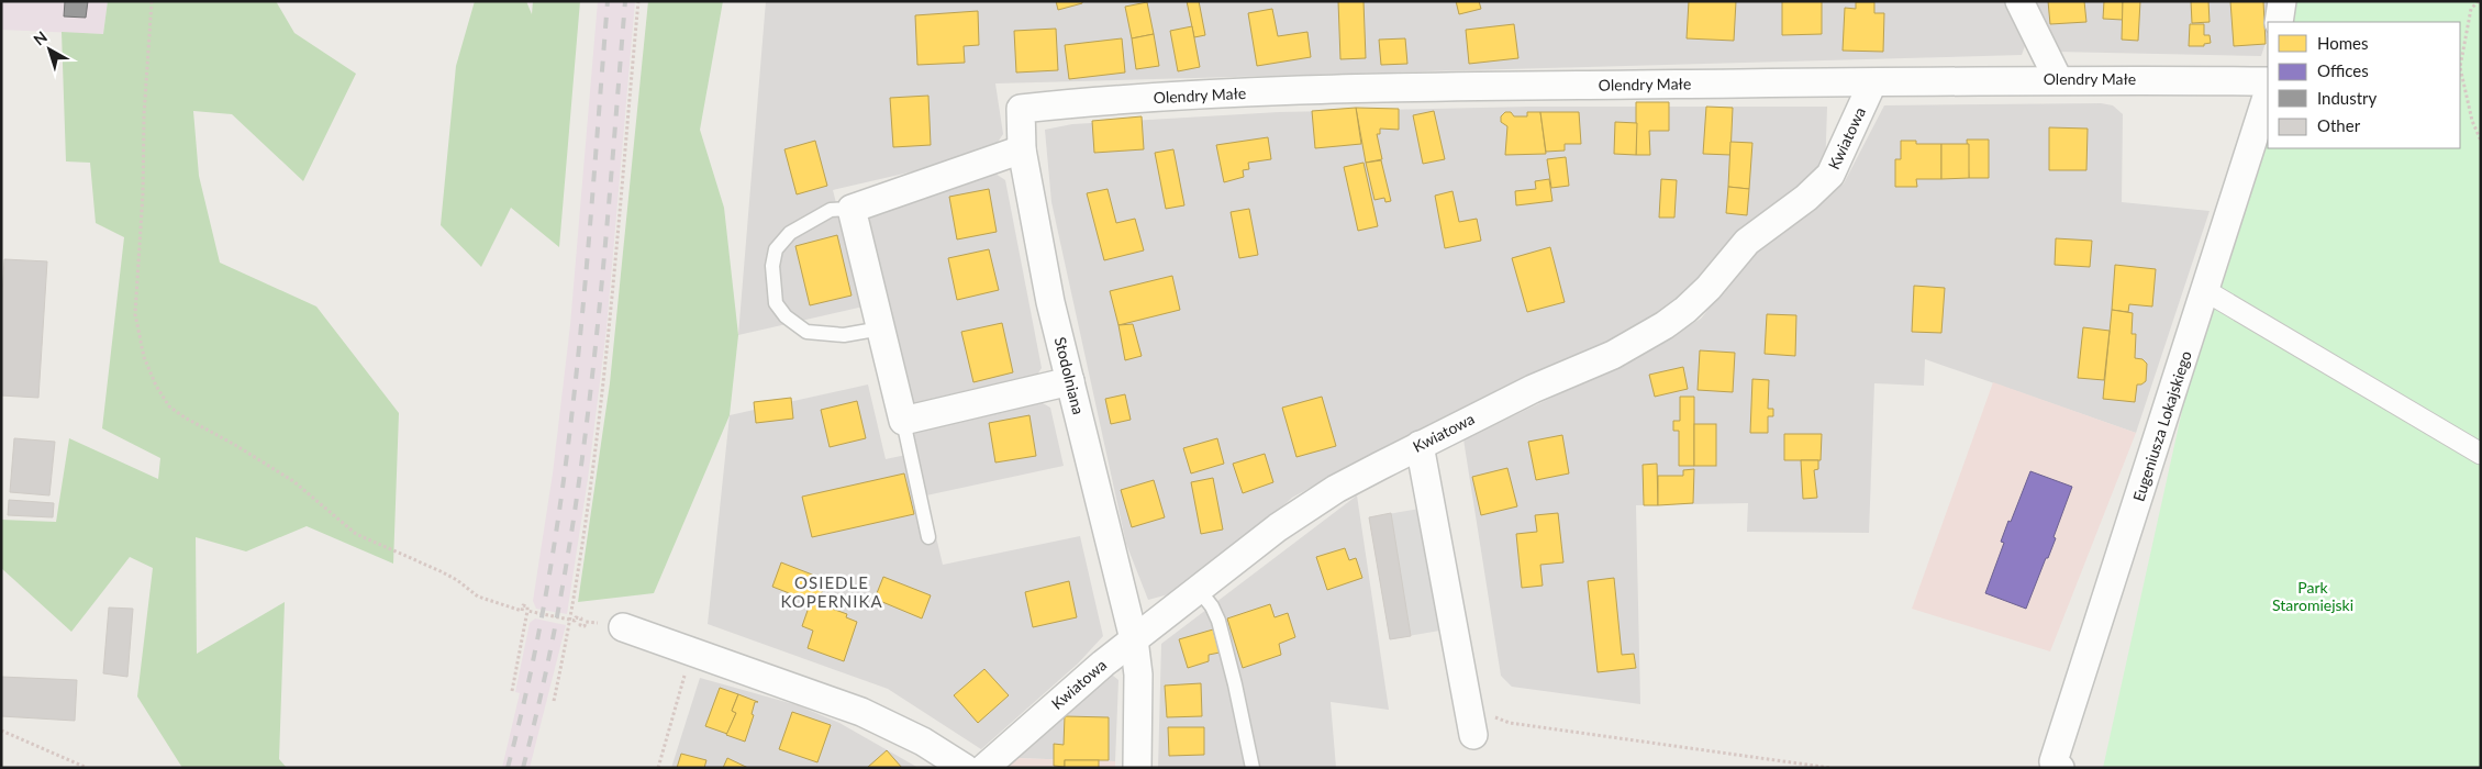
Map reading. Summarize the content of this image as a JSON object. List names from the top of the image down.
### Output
{
  "streets": {
    "street": [
      "Olendry Małe",
      "Kwiatowa",
      "Stodolniana",
      "Eugeniusza Lokajskiego"
    ]
  },
  "crossings": [
    ["Olendry Małe", "Kwiatowa"],
    ["Olendry Małe", "Stodolniana"],
    ["Kwiatowa", "Stodolniana"]
  ],
  "districts": ["OSIEDLE KOPERNIKA"],
  "parks": ["Park Staromiejski"],
  "legend": [
    "Homes",
    "Offices",
    "Industry",
    "Other"
  ],
  "north": "top left"
}
